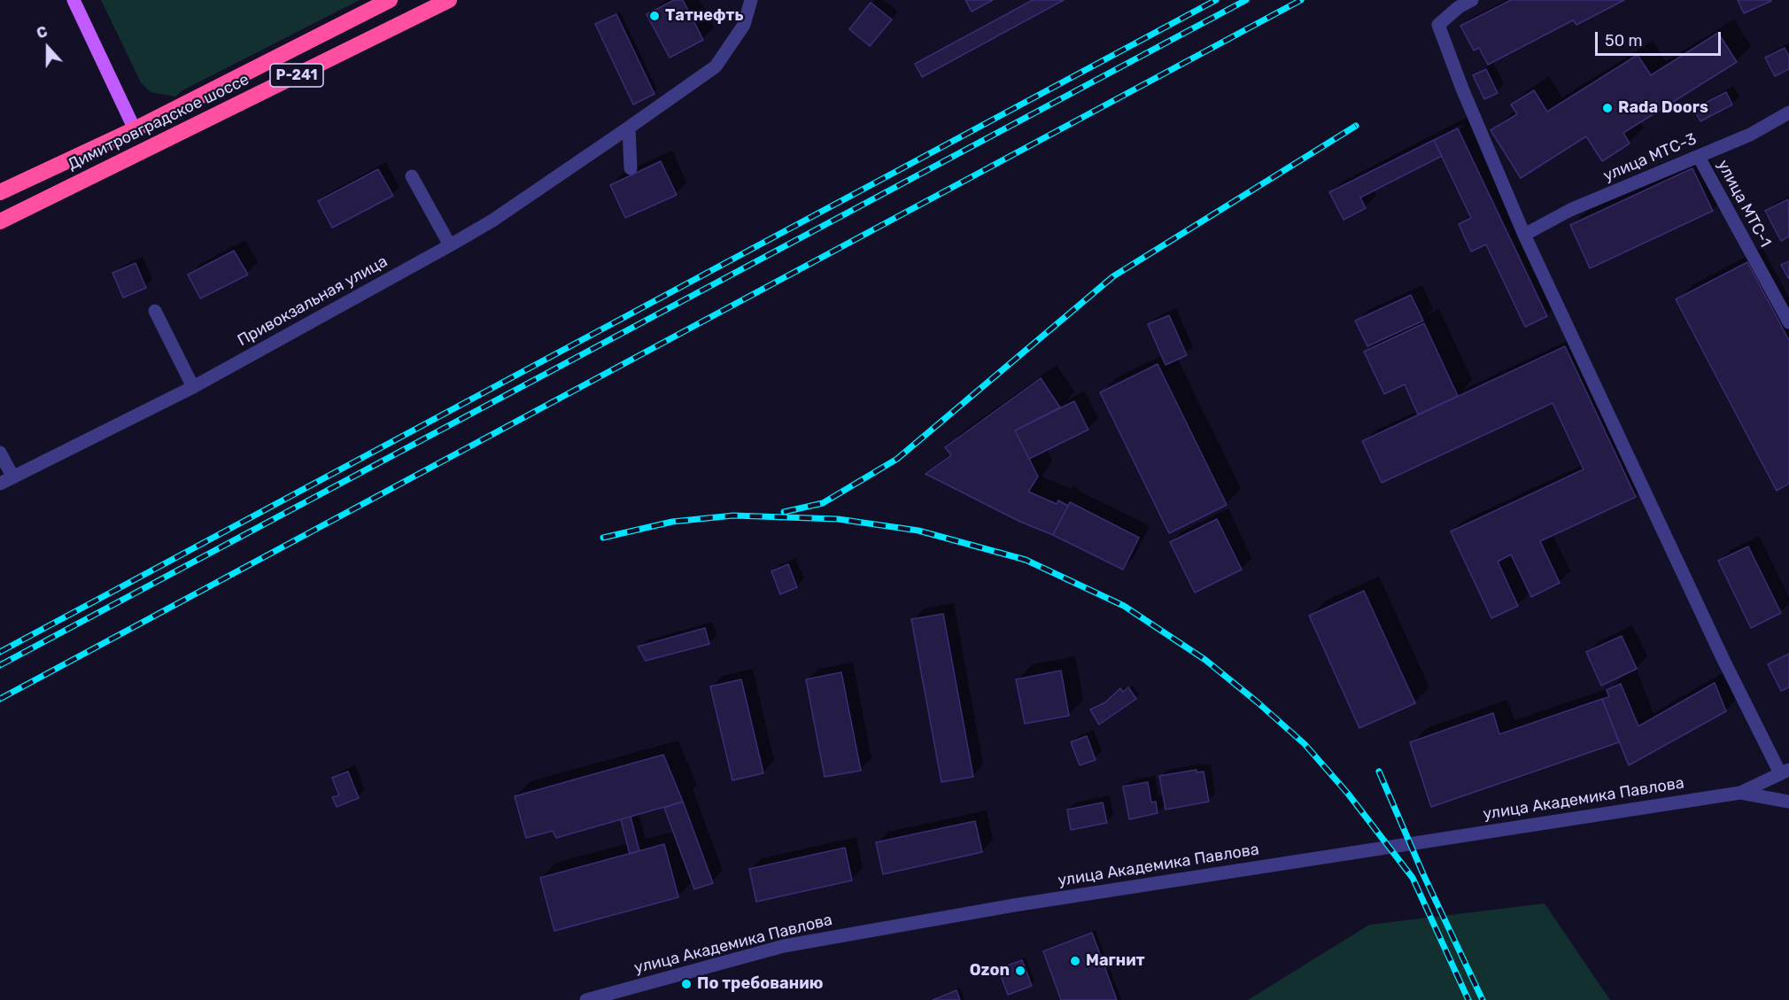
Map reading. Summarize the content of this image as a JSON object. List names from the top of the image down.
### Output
{
  "streets": {
    "highway": ["Р-241", "Димитровградское шоссе"],
    "street": [
      "улица МТС-3",
      "улица МТС-1",
      "Привокзальная улица",
      "улица Академика Павлова"
    ]
  },
  "crossings": [
    ["улица МТС-3", "улица МТС-1"]
  ],
  "places": [
    "Татнефть",
    "Rada Doors",
    "Магнит",
    "Ozon",
    "По требованию"
  ],
  "scale_bar": "50 m",
  "north": "top"
}
